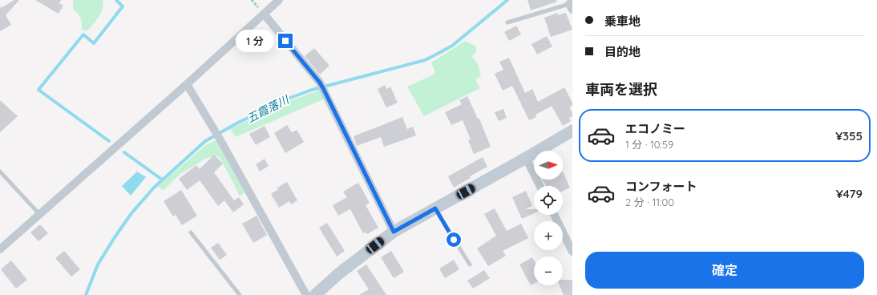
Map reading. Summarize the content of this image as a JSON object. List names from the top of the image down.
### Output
{
  "water": ["五霞落川"],
  "north": "right",
  "page": {
    "banner": ["乗車地", "目的地"],
    "bubble": "1 分",
    "heading": "車両を選択",
    "list": [
      {
        "name": "エコノミー",
        "note": "1 分 · 10:59",
        "value": "¥355"
      },
      {
        "name": "コンフォート",
        "note": "2 分 · 11:00",
        "value": "¥479"
      }
    ],
    "map_buttons": ["+", "−"],
    "buttons": "確定"
  }
}
